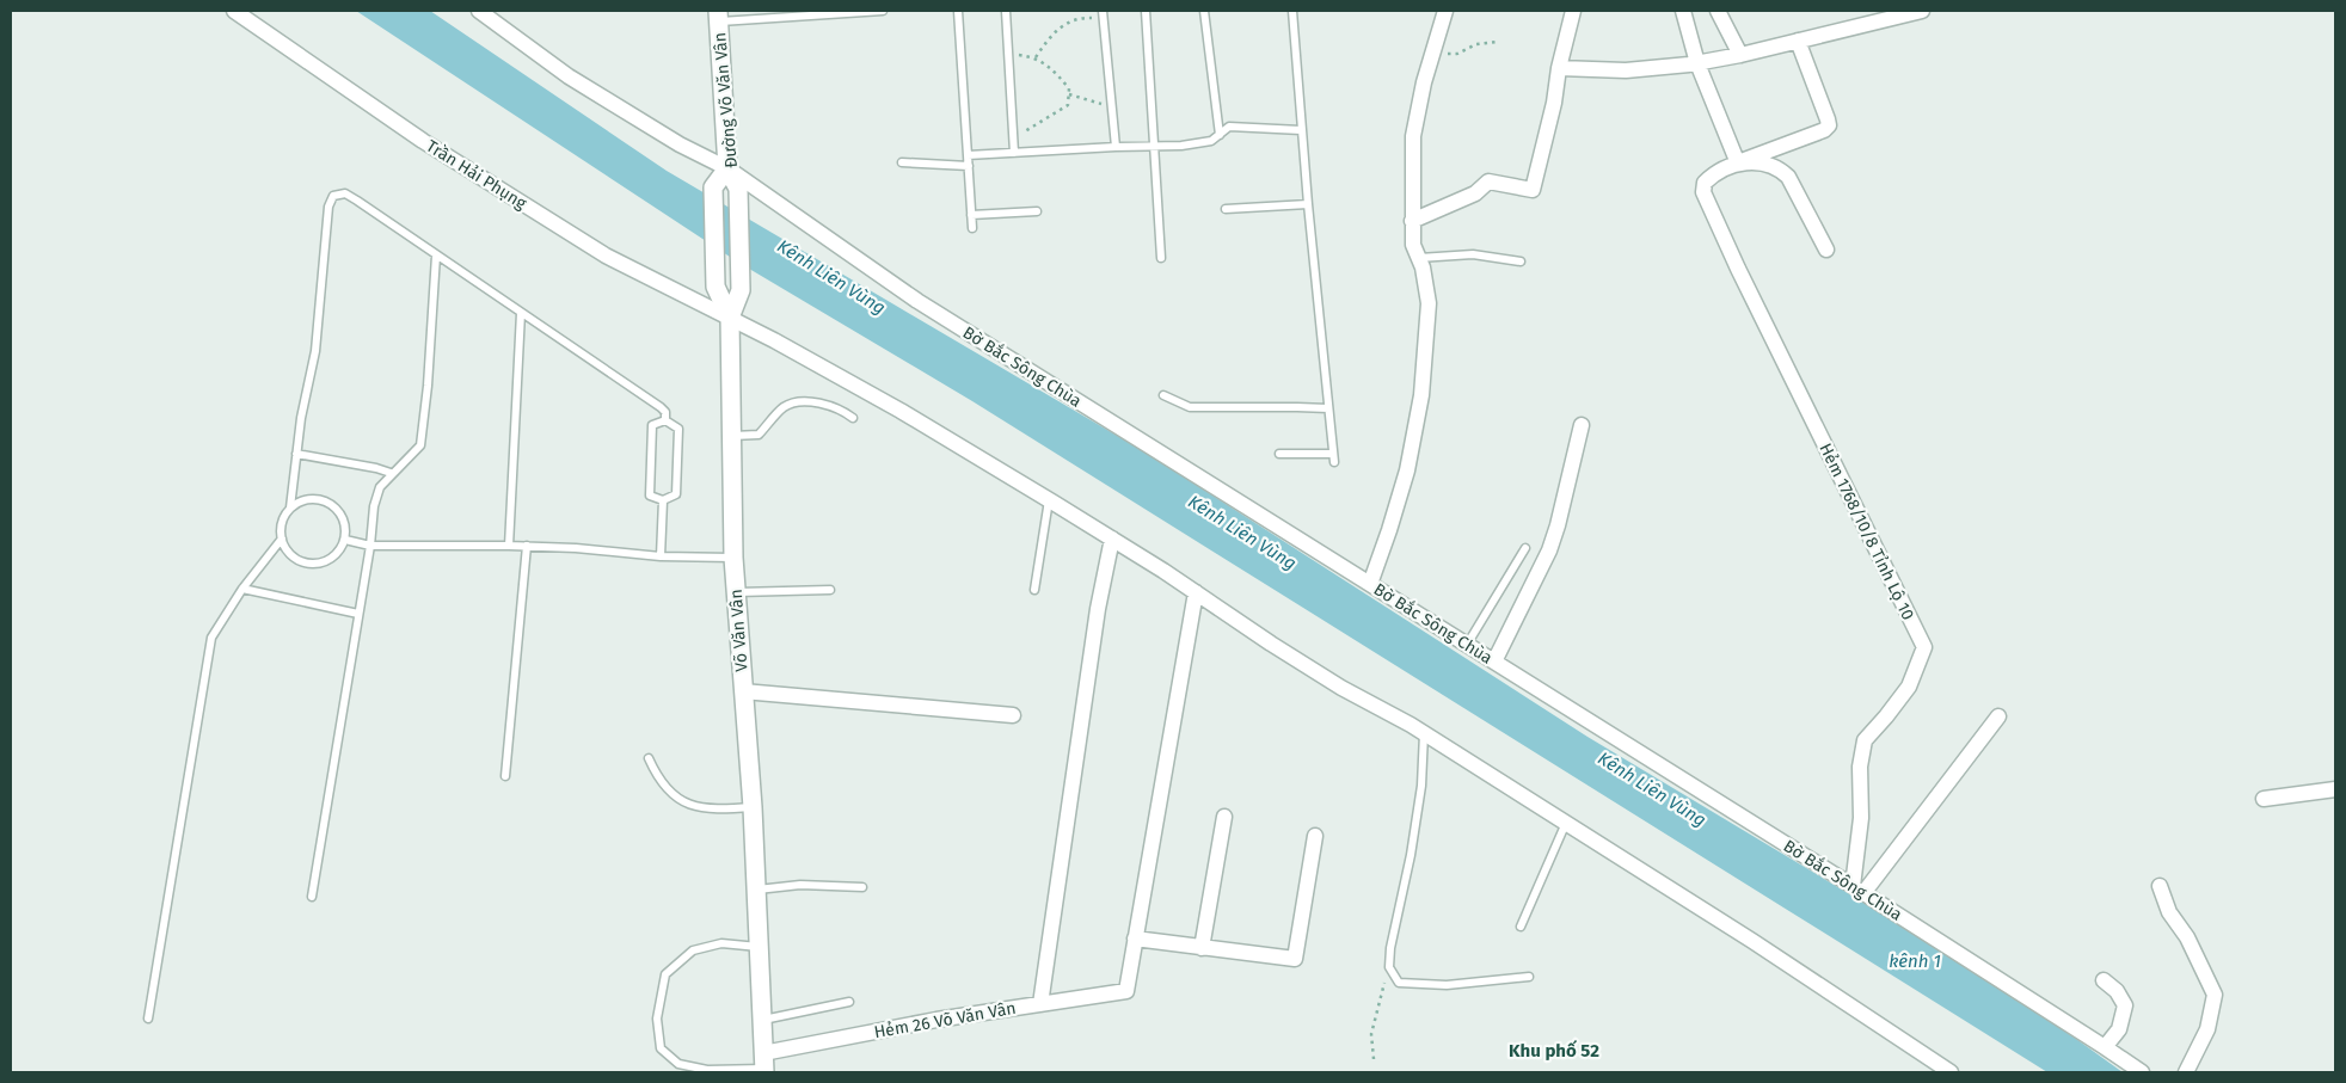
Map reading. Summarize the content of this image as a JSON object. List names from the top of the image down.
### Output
{
  "streets": {
    "street": [
      "Đường Võ Văn Vân",
      "Trần Hải Phụng",
      "Bờ Bắc Sông Chùa",
      "Hẻm 1768/10/8 Tỉnh Lộ 10",
      "Võ Văn Vân",
      "Hẻm 26 Võ Văn Vân"
    ]
  },
  "crossings": [
    ["Đường Võ Văn Vân", "Bờ Bắc Sông Chùa"],
    ["Đường Võ Văn Vân", "Võ Văn Vân"],
    ["Trần Hải Phụng", "Võ Văn Vân"],
    ["Bờ Bắc Sông Chùa", "Hẻm 1768/10/8 Tỉnh Lộ 10"],
    ["Võ Văn Vân", "Hẻm 26 Võ Văn Vân"]
  ],
  "districts": ["Khu phố 52"],
  "water": ["Kênh Liên Vùng", "kênh 1"]
}
